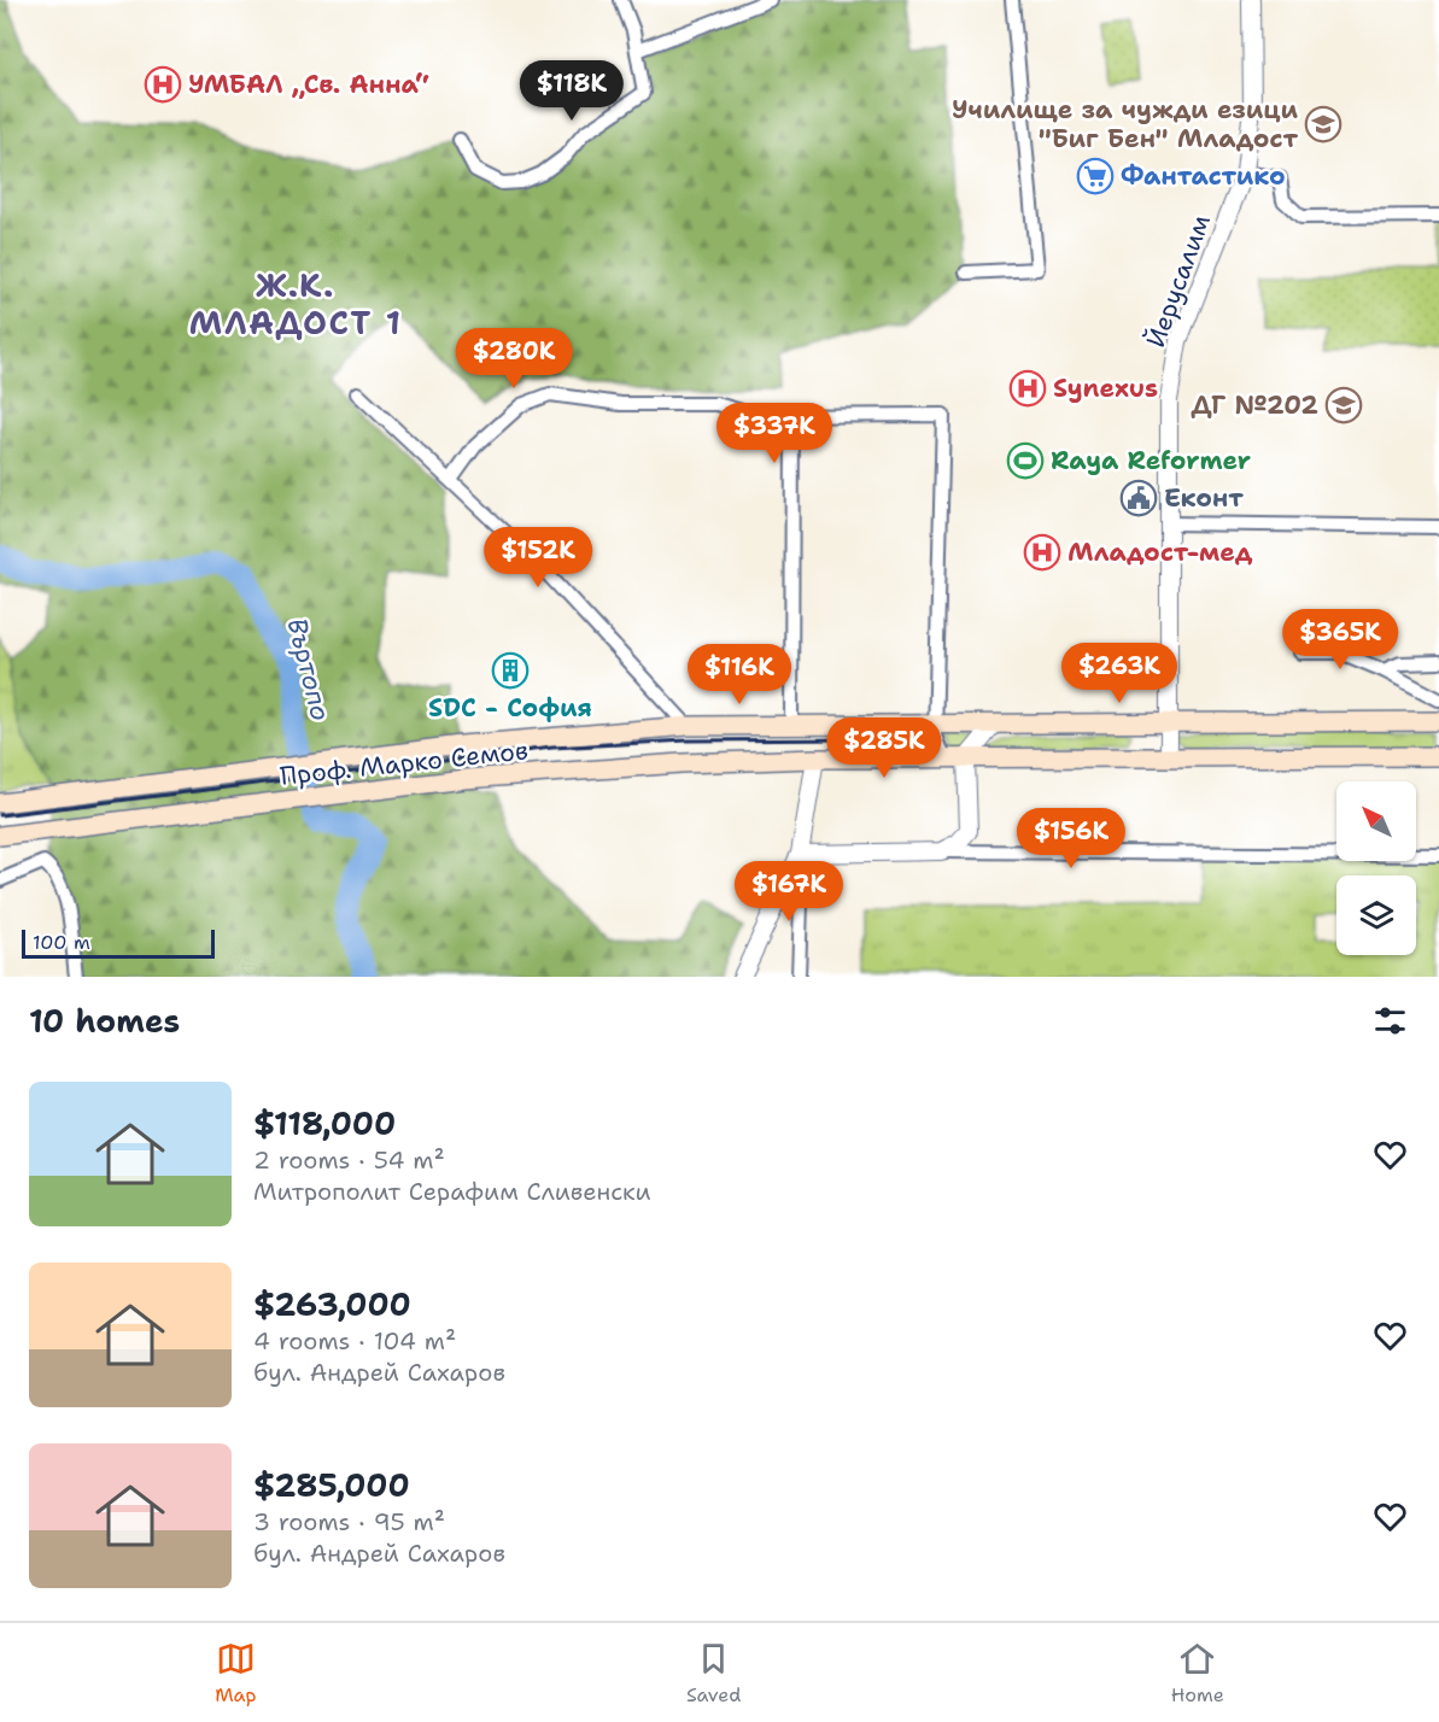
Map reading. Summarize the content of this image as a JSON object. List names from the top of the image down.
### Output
{
  "streets": {
    "main road": ["Проф. Марко Семов"],
    "street": ["Йерусалим"]
  },
  "crossings": [
    ["Йерусалим", "Проф. Марко Семов"]
  ],
  "districts": ["Ж.К. МЛАДОСТ 1"],
  "water": ["Въртопо"],
  "places": {
    "hospital": ["УМБАЛ „Св. Анна“", "Synexus", "Младост-мед"],
    "school or university": ["Училище за чужди езици \"Биг Бен\" Младост", "ДГ №202"],
    "supermarket": ["Фантастико"],
    "sports": ["Raya Reformer"],
    "public building": ["Еконт"],
    "building": ["SDC - София"]
  },
  "scale_bar": "100 m",
  "north": "top left",
  "page": {
    "price": [
      "$118K",
      "$280K",
      "$337K",
      "$152K",
      "$365K",
      "$263K",
      "$116K",
      "$285K",
      "$156K",
      "$167K"
    ],
    "scale": "100 m",
    "heading": "10 homes",
    "list": [
      {
        "name": "$118,000",
        "note": "2 rooms · 54 m² · Митрополит Серафим Сливенски"
      },
      {
        "name": "$263,000",
        "note": "4 rooms · 104 m² · бул. Андрей Сахаров"
      },
      {
        "name": "$285,000",
        "note": "3 rooms · 95 m² · бул. Андрей Сахаров"
      }
    ],
    "tabs": ["Map", "Saved", "Home"]
  }
}
